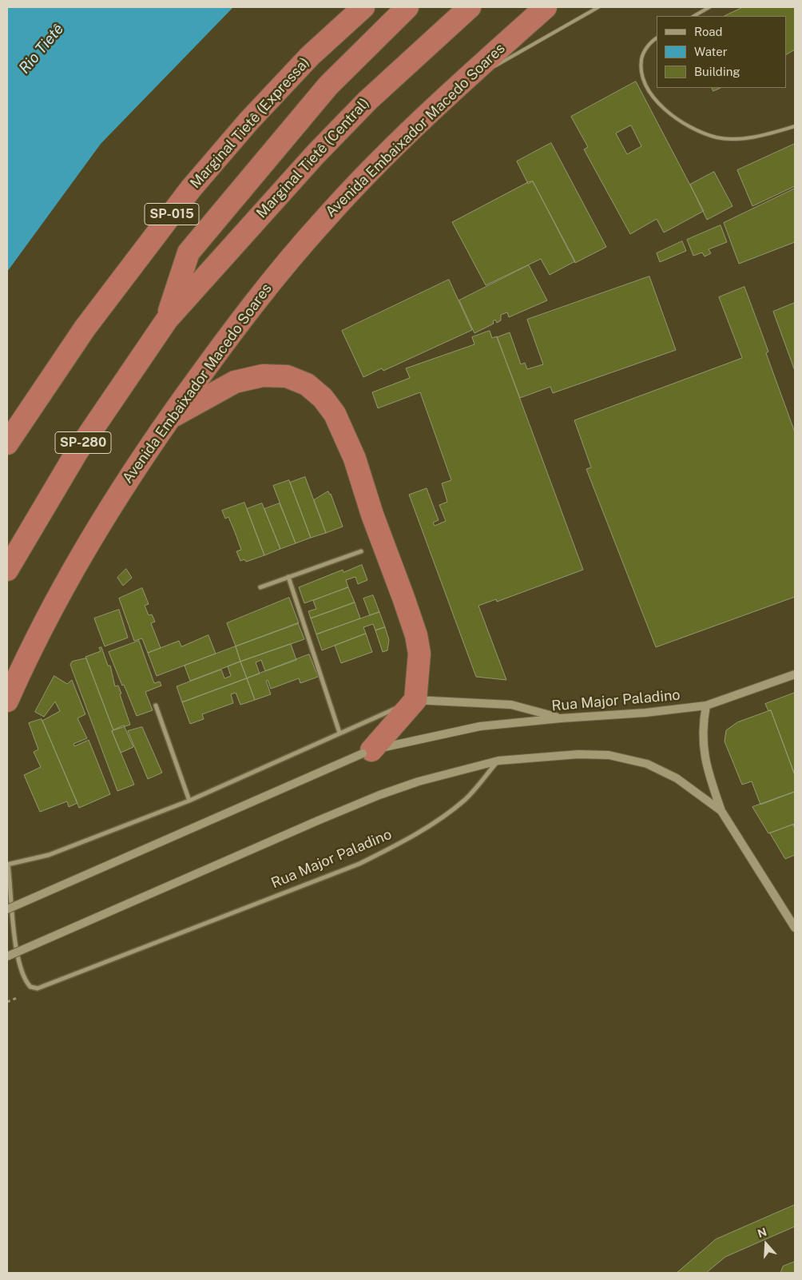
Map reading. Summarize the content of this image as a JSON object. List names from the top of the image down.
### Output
{
  "streets": {
    "highway": [
      "Marginal Tietê (Expressa)",
      "Avenida Embaixador Macedo Soares",
      "Marginal Tietê (Central)",
      "SP-015",
      "SP-280"
    ],
    "main road": ["Rua Major Paladino"]
  },
  "crossings": [
    ["Marginal Tietê (Central)", "SP-280"]
  ],
  "water": ["Rio Tietê"],
  "legend": ["Road", "Water", "Building"],
  "north": "top"
}
